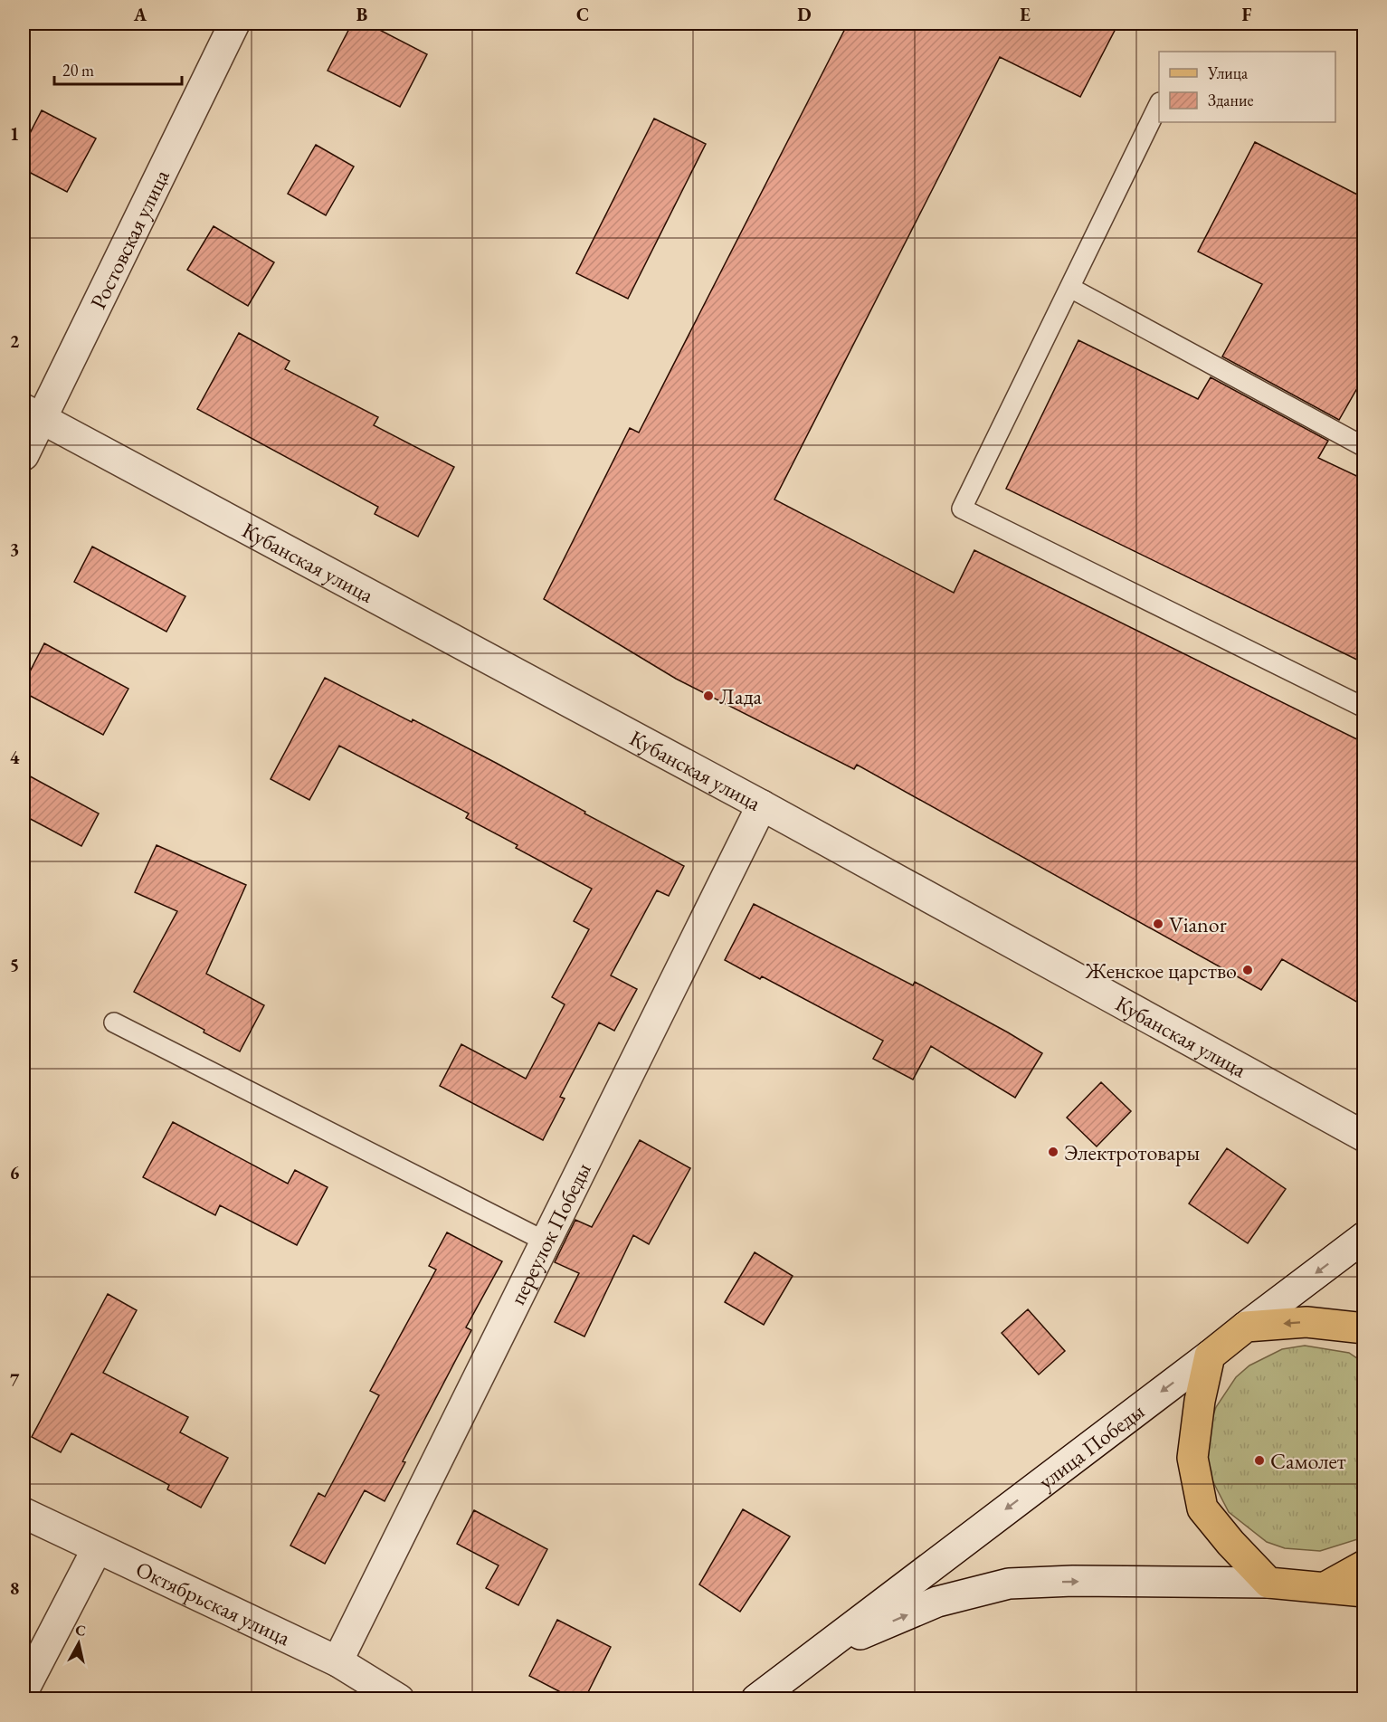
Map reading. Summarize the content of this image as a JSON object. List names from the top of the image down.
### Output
{
  "streets": {
    "main road": ["улица Победы"],
    "street": [
      "Ростовская улица",
      "Кубанская улица",
      "переулок Победы",
      "Октябрьская улица"
    ]
  },
  "crossings": [
    ["Ростовская улица", "Кубанская улица"],
    ["Кубанская улица", "переулок Победы"],
    ["переулок Победы", "Октябрьская улица"]
  ],
  "places": [
    "Лада",
    "Vianor",
    "Женское царство",
    "Электротовары",
    "Самолет"
  ],
  "legend": ["Улица", "Здание"],
  "scale_bar": "20 m",
  "north": "top",
  "grid": {
    "columns": [
      "A",
      "B",
      "C",
      "D",
      "E",
      "F"
    ],
    "rows": [
      "1",
      "2",
      "3",
      "4",
      "5",
      "6",
      "7",
      "8"
    ]
  }
}
